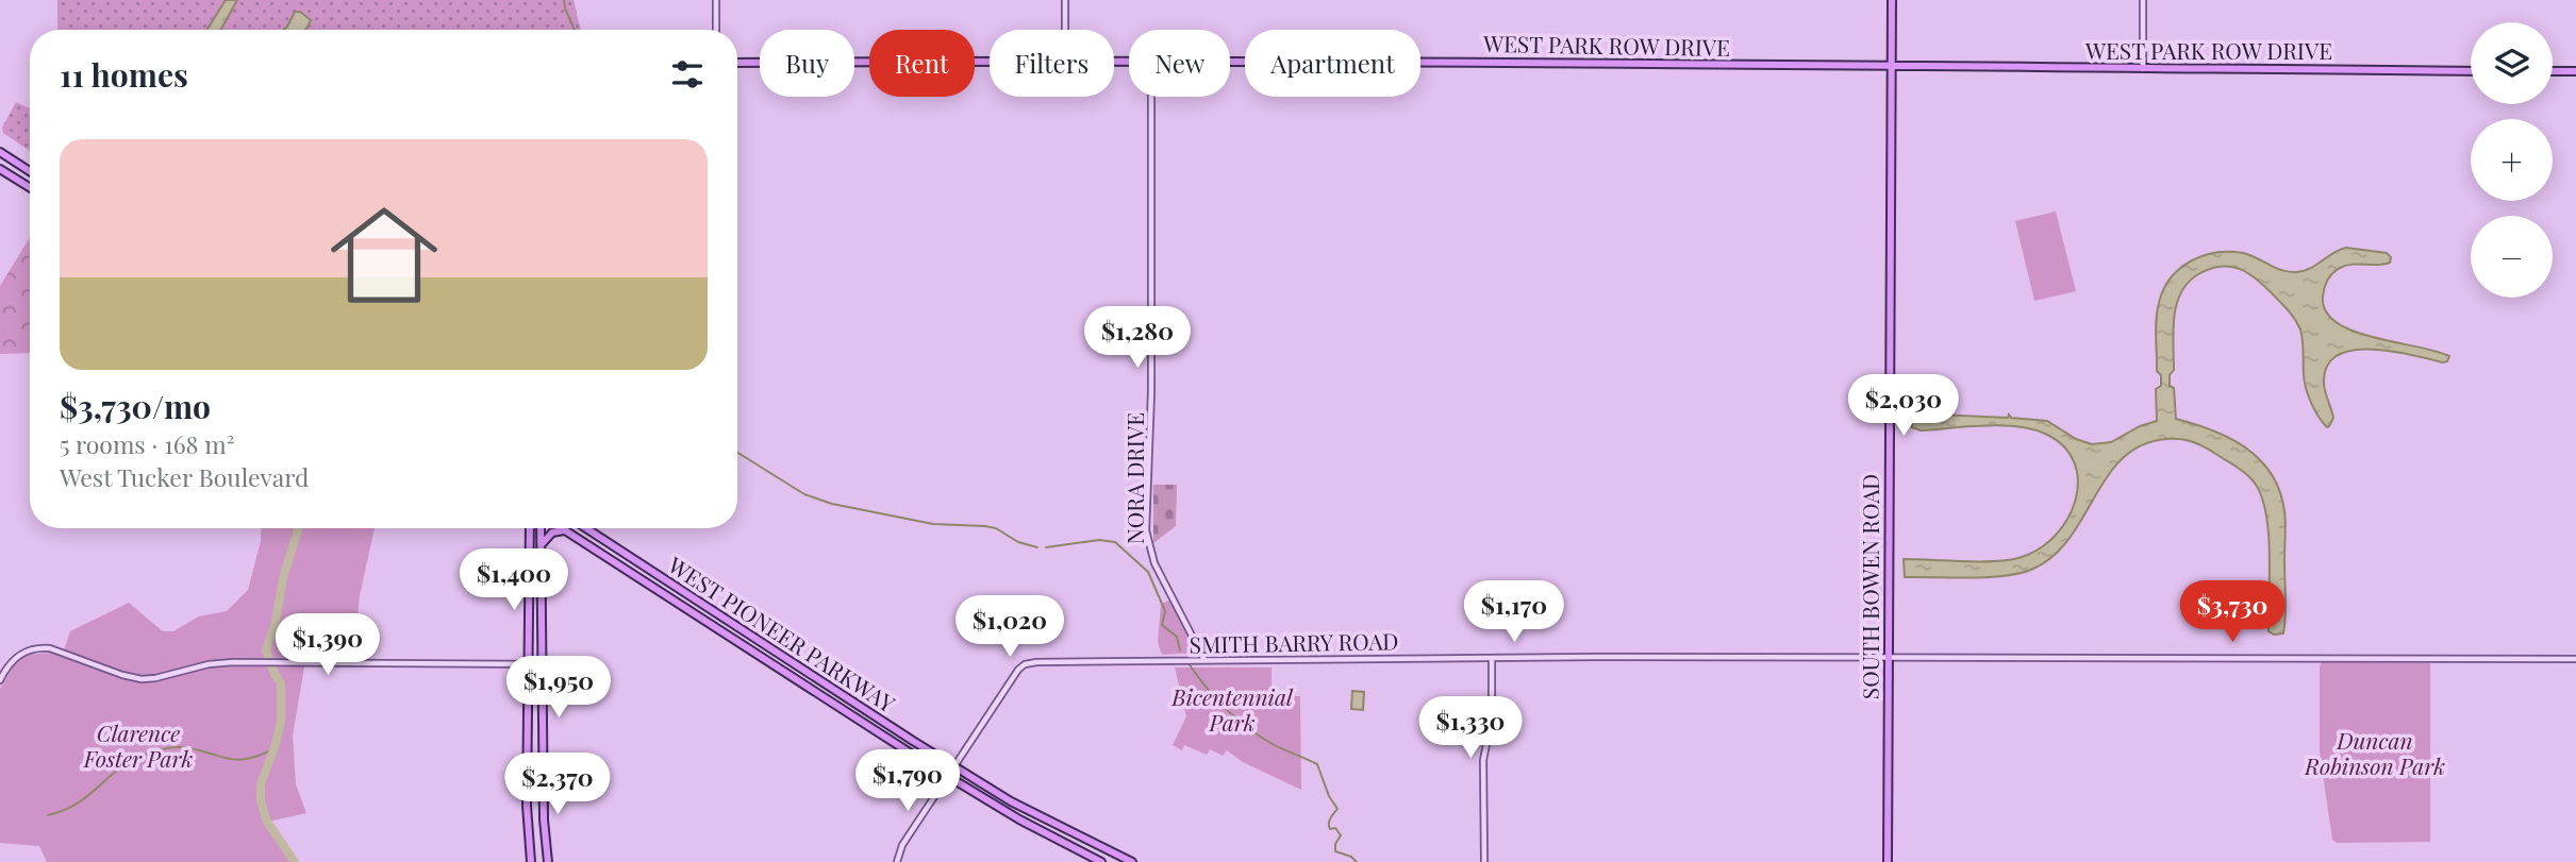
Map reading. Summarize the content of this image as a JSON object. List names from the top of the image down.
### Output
{
  "streets": {
    "main road": ["WEST PARK ROW DRIVE", "SOUTH BOWEN ROAD", "WEST PIONEER PARKWAY"],
    "street": ["NORA DRIVE", "SMITH BARRY ROAD"]
  },
  "crossings": [
    ["WEST PARK ROW DRIVE", "SOUTH BOWEN ROAD"],
    ["NORA DRIVE", "SMITH BARRY ROAD"],
    ["SOUTH BOWEN ROAD", "SMITH BARRY ROAD"],
    ["WEST PIONEER PARKWAY", "SMITH BARRY ROAD"]
  ],
  "parks": ["Bicentennial Park", "Clarence Foster Park", "Duncan Robinson Park"],
  "page": {
    "map_buttons": ["+", "−"],
    "chip": [
      "Buy",
      "Rent",
      "Filters",
      "New",
      "Apartment"
    ],
    "heading": "11 homes",
    "list": [
      {
        "name": "$3,730/mo",
        "note": "5 rooms · 168 m² · West Tucker Boulevard"
      }
    ],
    "price": [
      "$1,280",
      "$2,030",
      "$1,400",
      "$1,170",
      "$3,730",
      "$1,020",
      "$1,390",
      "$1,950",
      "$1,330",
      "$1,790",
      "$2,370"
    ]
  }
}
